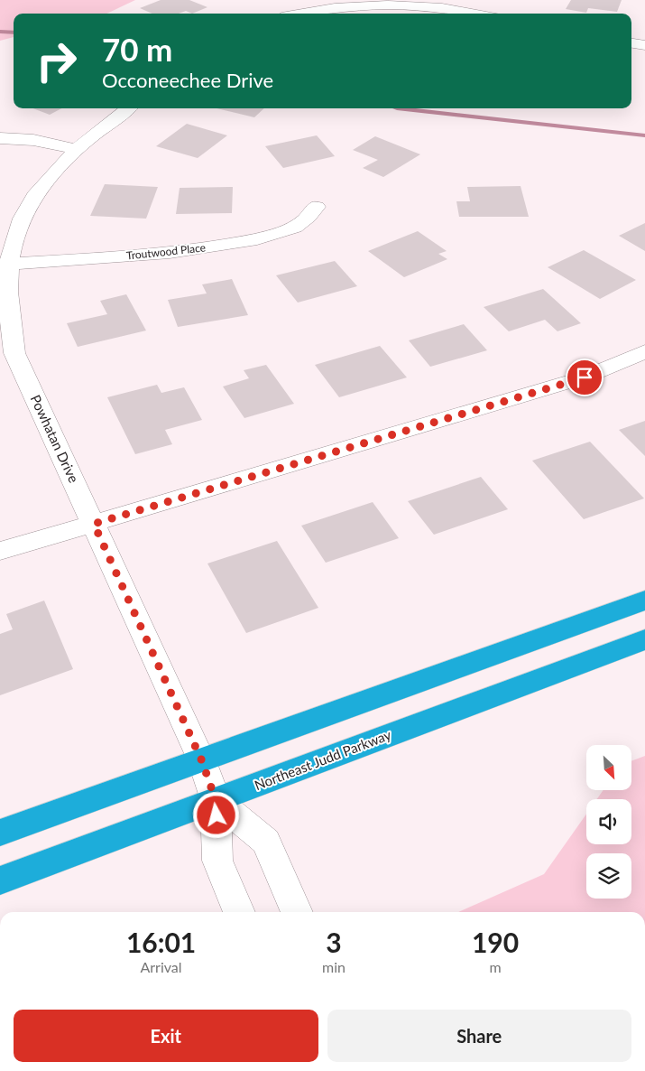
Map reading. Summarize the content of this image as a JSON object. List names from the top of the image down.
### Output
{
  "streets": {
    "highway": ["Northeast Judd Parkway"],
    "street": ["Troutwood Place", "Powhatan Drive"]
  },
  "crossings": [
    ["Troutwood Place", "Powhatan Drive"],
    ["Powhatan Drive", "Northeast Judd Parkway"]
  ],
  "north": "bottom right",
  "page": {
    "turn": ["70 m", "Occoneechee Drive"],
    "eta": [
      "16:01",
      "Arrival",
      "3",
      "min",
      "190",
      "m"
    ],
    "buttons": ["Exit", "Share"]
  }
}
